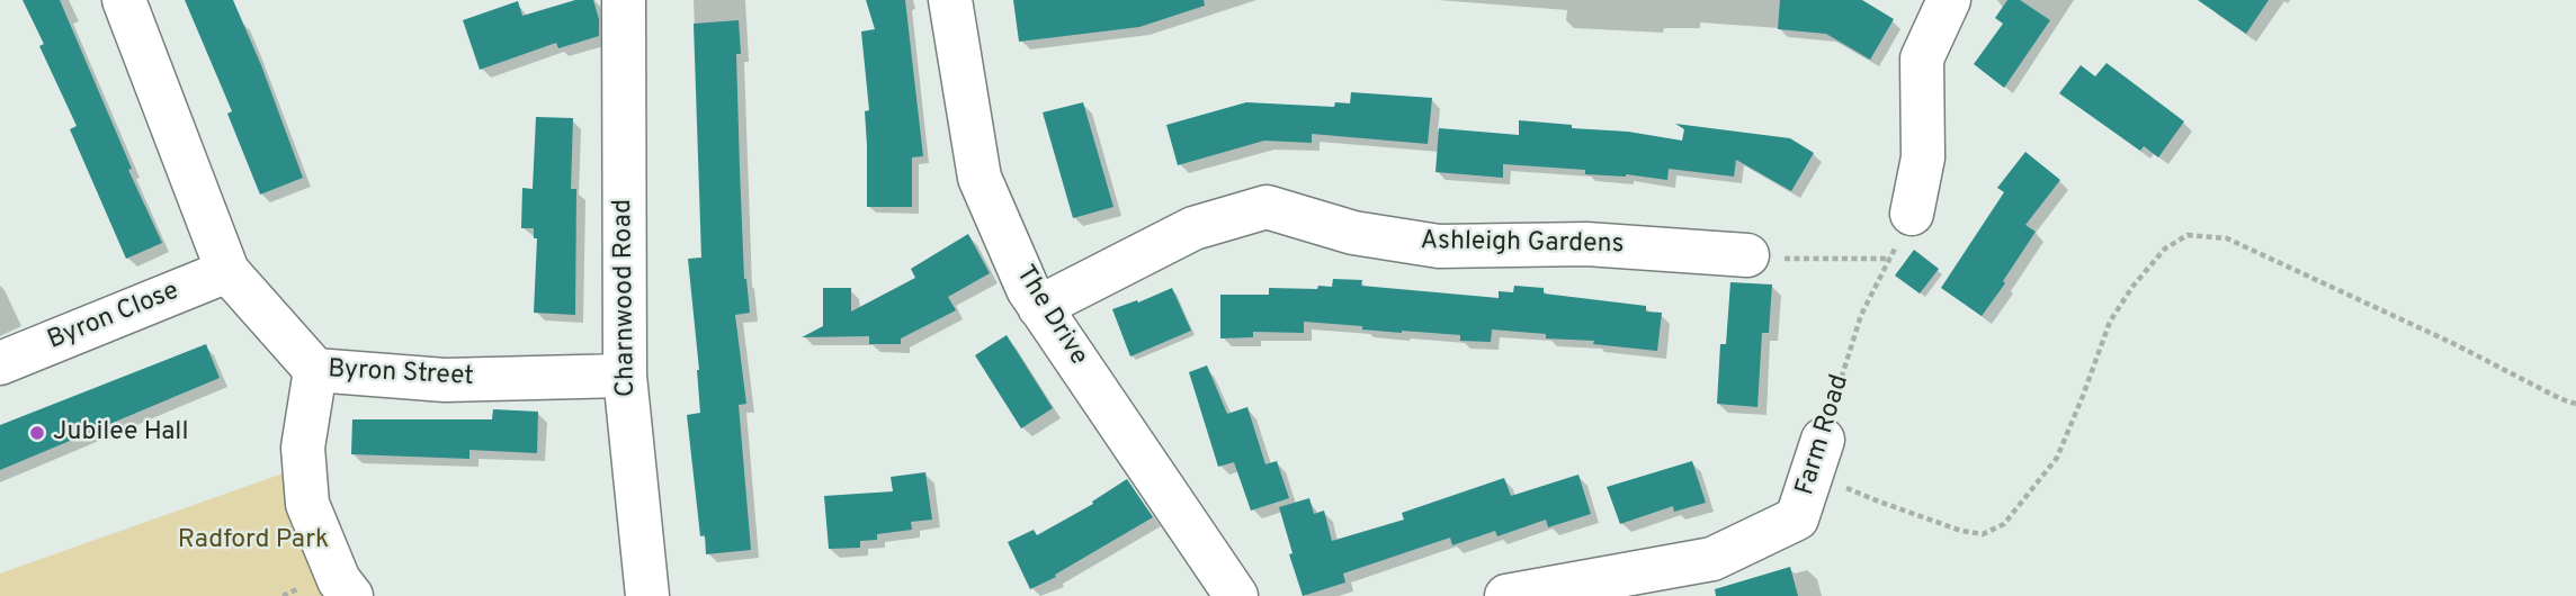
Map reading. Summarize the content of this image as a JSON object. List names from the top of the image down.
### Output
{
  "streets": {
    "street": [
      "Ashleigh Gardens",
      "Charnwood Road",
      "The Drive",
      "Byron Close",
      "Byron Street",
      "Farm Road"
    ]
  },
  "crossings": [
    ["Ashleigh Gardens", "The Drive"],
    ["Charnwood Road", "Byron Street"],
    ["Byron Close", "Byron Street"]
  ],
  "parks": ["Radford Park"],
  "places": ["Jubilee Hall"]
}
